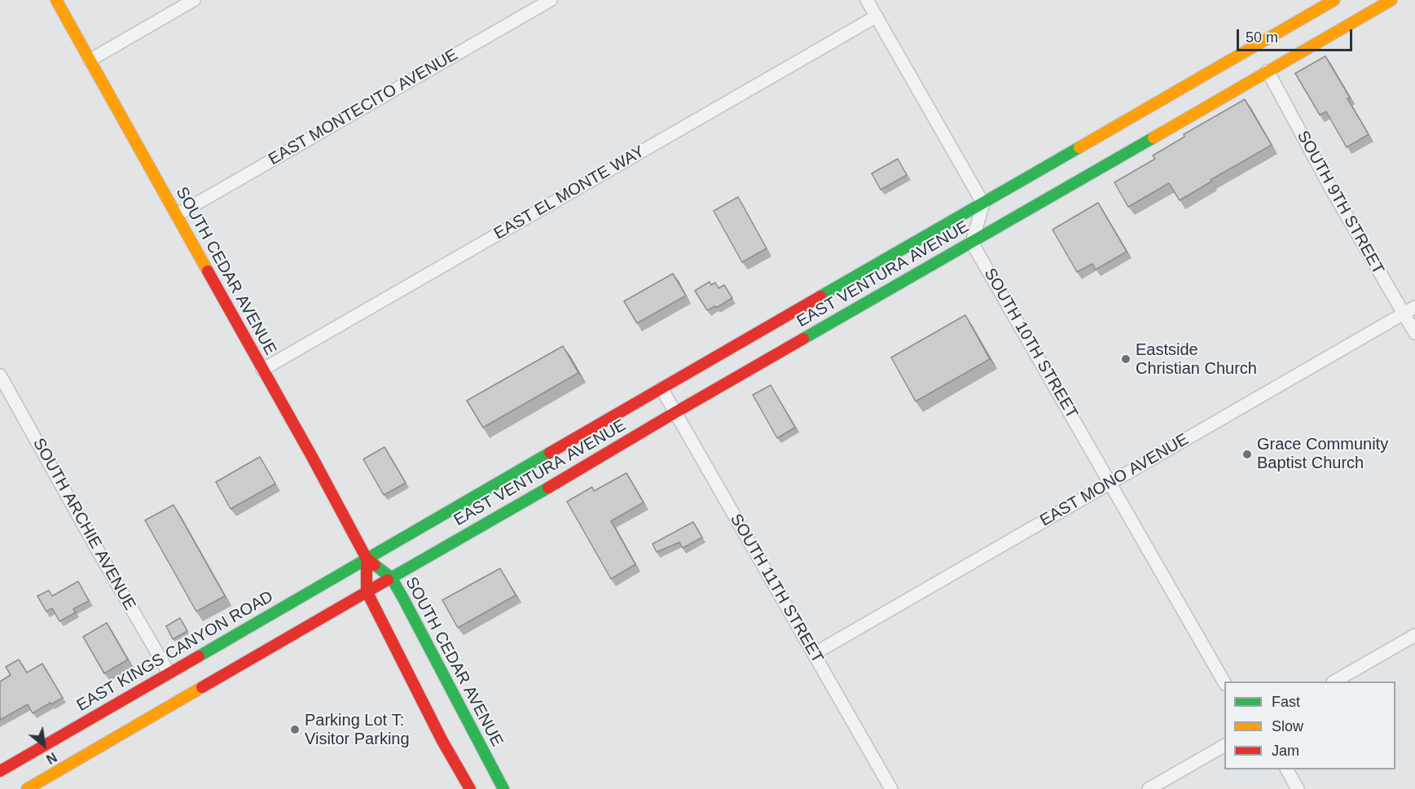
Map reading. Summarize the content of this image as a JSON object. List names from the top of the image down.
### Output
{
  "streets": {
    "main road": ["SOUTH CEDAR AVENUE", "EAST VENTURA AVENUE", "EAST KINGS CANYON ROAD"],
    "street": [
      "EAST MONTECITO AVENUE",
      "EAST EL MONTE WAY",
      "SOUTH 9TH STREET",
      "SOUTH 10TH STREET",
      "EAST MONO AVENUE",
      "SOUTH ARCHIE AVENUE",
      "SOUTH 11TH STREET"
    ]
  },
  "crossings": [
    ["EAST MONTECITO AVENUE", "SOUTH CEDAR AVENUE"],
    ["EAST EL MONTE WAY", "SOUTH CEDAR AVENUE"],
    ["SOUTH 9TH STREET", "EAST VENTURA AVENUE"],
    ["SOUTH 9TH STREET", "EAST MONO AVENUE"],
    ["SOUTH CEDAR AVENUE", "EAST VENTURA AVENUE"],
    ["SOUTH CEDAR AVENUE", "EAST KINGS CANYON ROAD"],
    ["EAST VENTURA AVENUE", "SOUTH 10TH STREET"],
    ["EAST VENTURA AVENUE", "SOUTH 11TH STREET"],
    ["EAST VENTURA AVENUE", "EAST KINGS CANYON ROAD"],
    ["SOUTH 10TH STREET", "EAST MONO AVENUE"],
    ["EAST MONO AVENUE", "SOUTH 11TH STREET"],
    ["SOUTH ARCHIE AVENUE", "EAST KINGS CANYON ROAD"]
  ],
  "places": ["Eastside Christian Church", "Grace Community Baptist Church", "Parking Lot T: Visitor Parking"],
  "legend": ["Fast", "Slow", "Jam"],
  "scale_bar": "50 m",
  "north": "bottom right"
}
